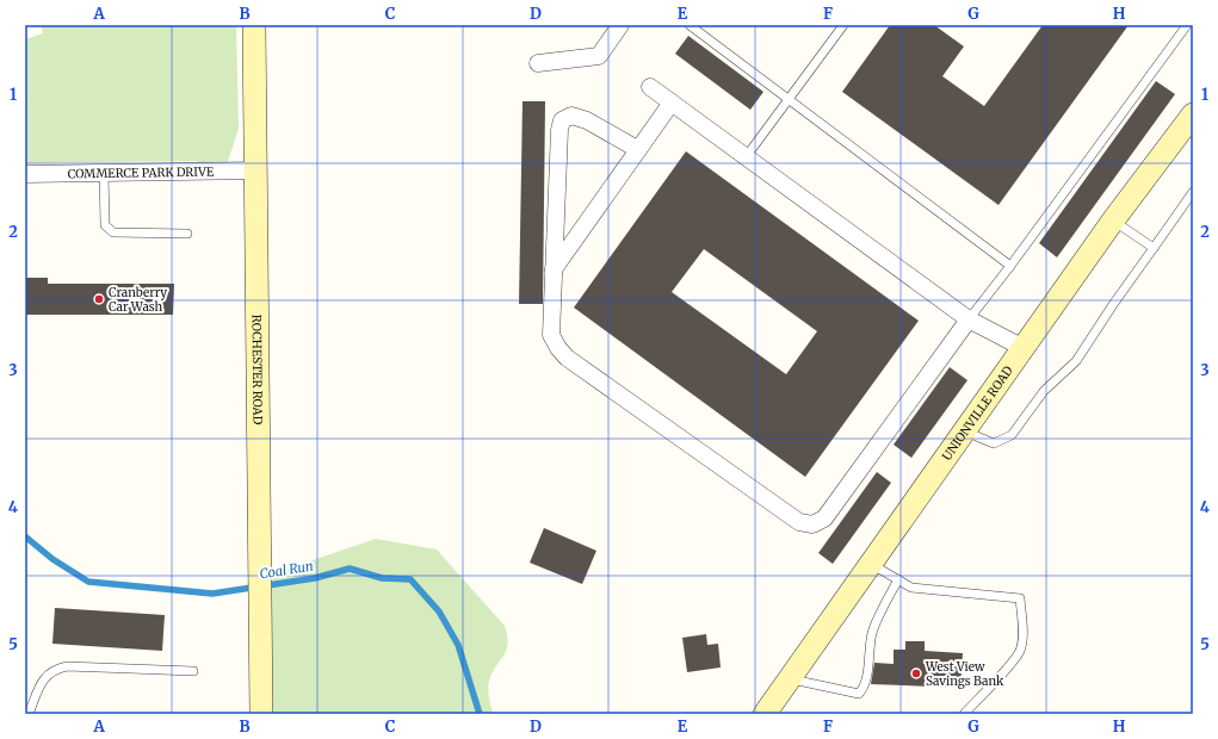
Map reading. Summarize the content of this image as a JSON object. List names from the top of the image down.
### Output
{
  "streets": {
    "street": ["COMMERCE PARK DRIVE", "ROCHESTER ROAD", "UNIONVILLE ROAD"]
  },
  "crossings": [
    ["COMMERCE PARK DRIVE", "ROCHESTER ROAD"]
  ],
  "water": ["Coal Run"],
  "places": ["Cranberry Car Wash", "West View Savings Bank"],
  "grid": {
    "columns": [
      "A",
      "B",
      "C",
      "D",
      "E",
      "F",
      "G",
      "H"
    ],
    "rows": [
      "1",
      "2",
      "3",
      "4",
      "5"
    ]
  }
}
